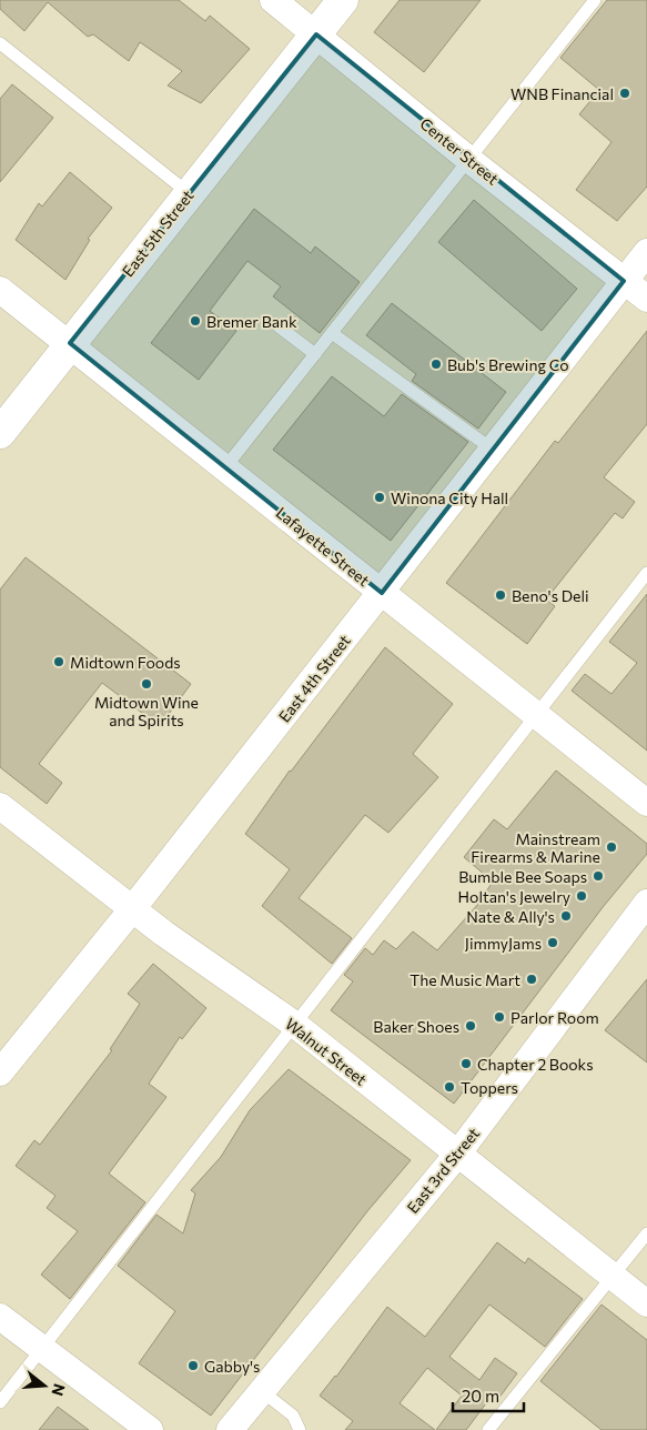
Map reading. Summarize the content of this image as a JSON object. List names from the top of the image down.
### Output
{
  "streets": {
    "street": [
      "Center Street",
      "East 5th Street",
      "Lafayette Street",
      "East 4th Street",
      "Walnut Street",
      "East 3rd Street"
    ]
  },
  "crossings": [
    ["Center Street", "East 5th Street"],
    ["Center Street", "East 4th Street"],
    ["East 5th Street", "Lafayette Street"],
    ["Lafayette Street", "East 4th Street"],
    ["East 4th Street", "Walnut Street"],
    ["Walnut Street", "East 3rd Street"]
  ],
  "places": [
    "WNB Financial",
    "Bremer Bank",
    "Bub's Brewing Co",
    "Winona City Hall",
    "Beno's Deli",
    "Midtown Foods",
    "Midtown Wine and Spirits",
    "Mainstream Firearms & Marine",
    "Bumble Bee Soaps",
    "Holtan's Jewelry",
    "Nate & Ally's",
    "JimmyJams",
    "The Music Mart",
    "Parlor Room",
    "Baker Shoes",
    "Chapter 2 Books",
    "Toppers",
    "Gabby's"
  ],
  "scale_bar": "20 m",
  "north": "right"
}
